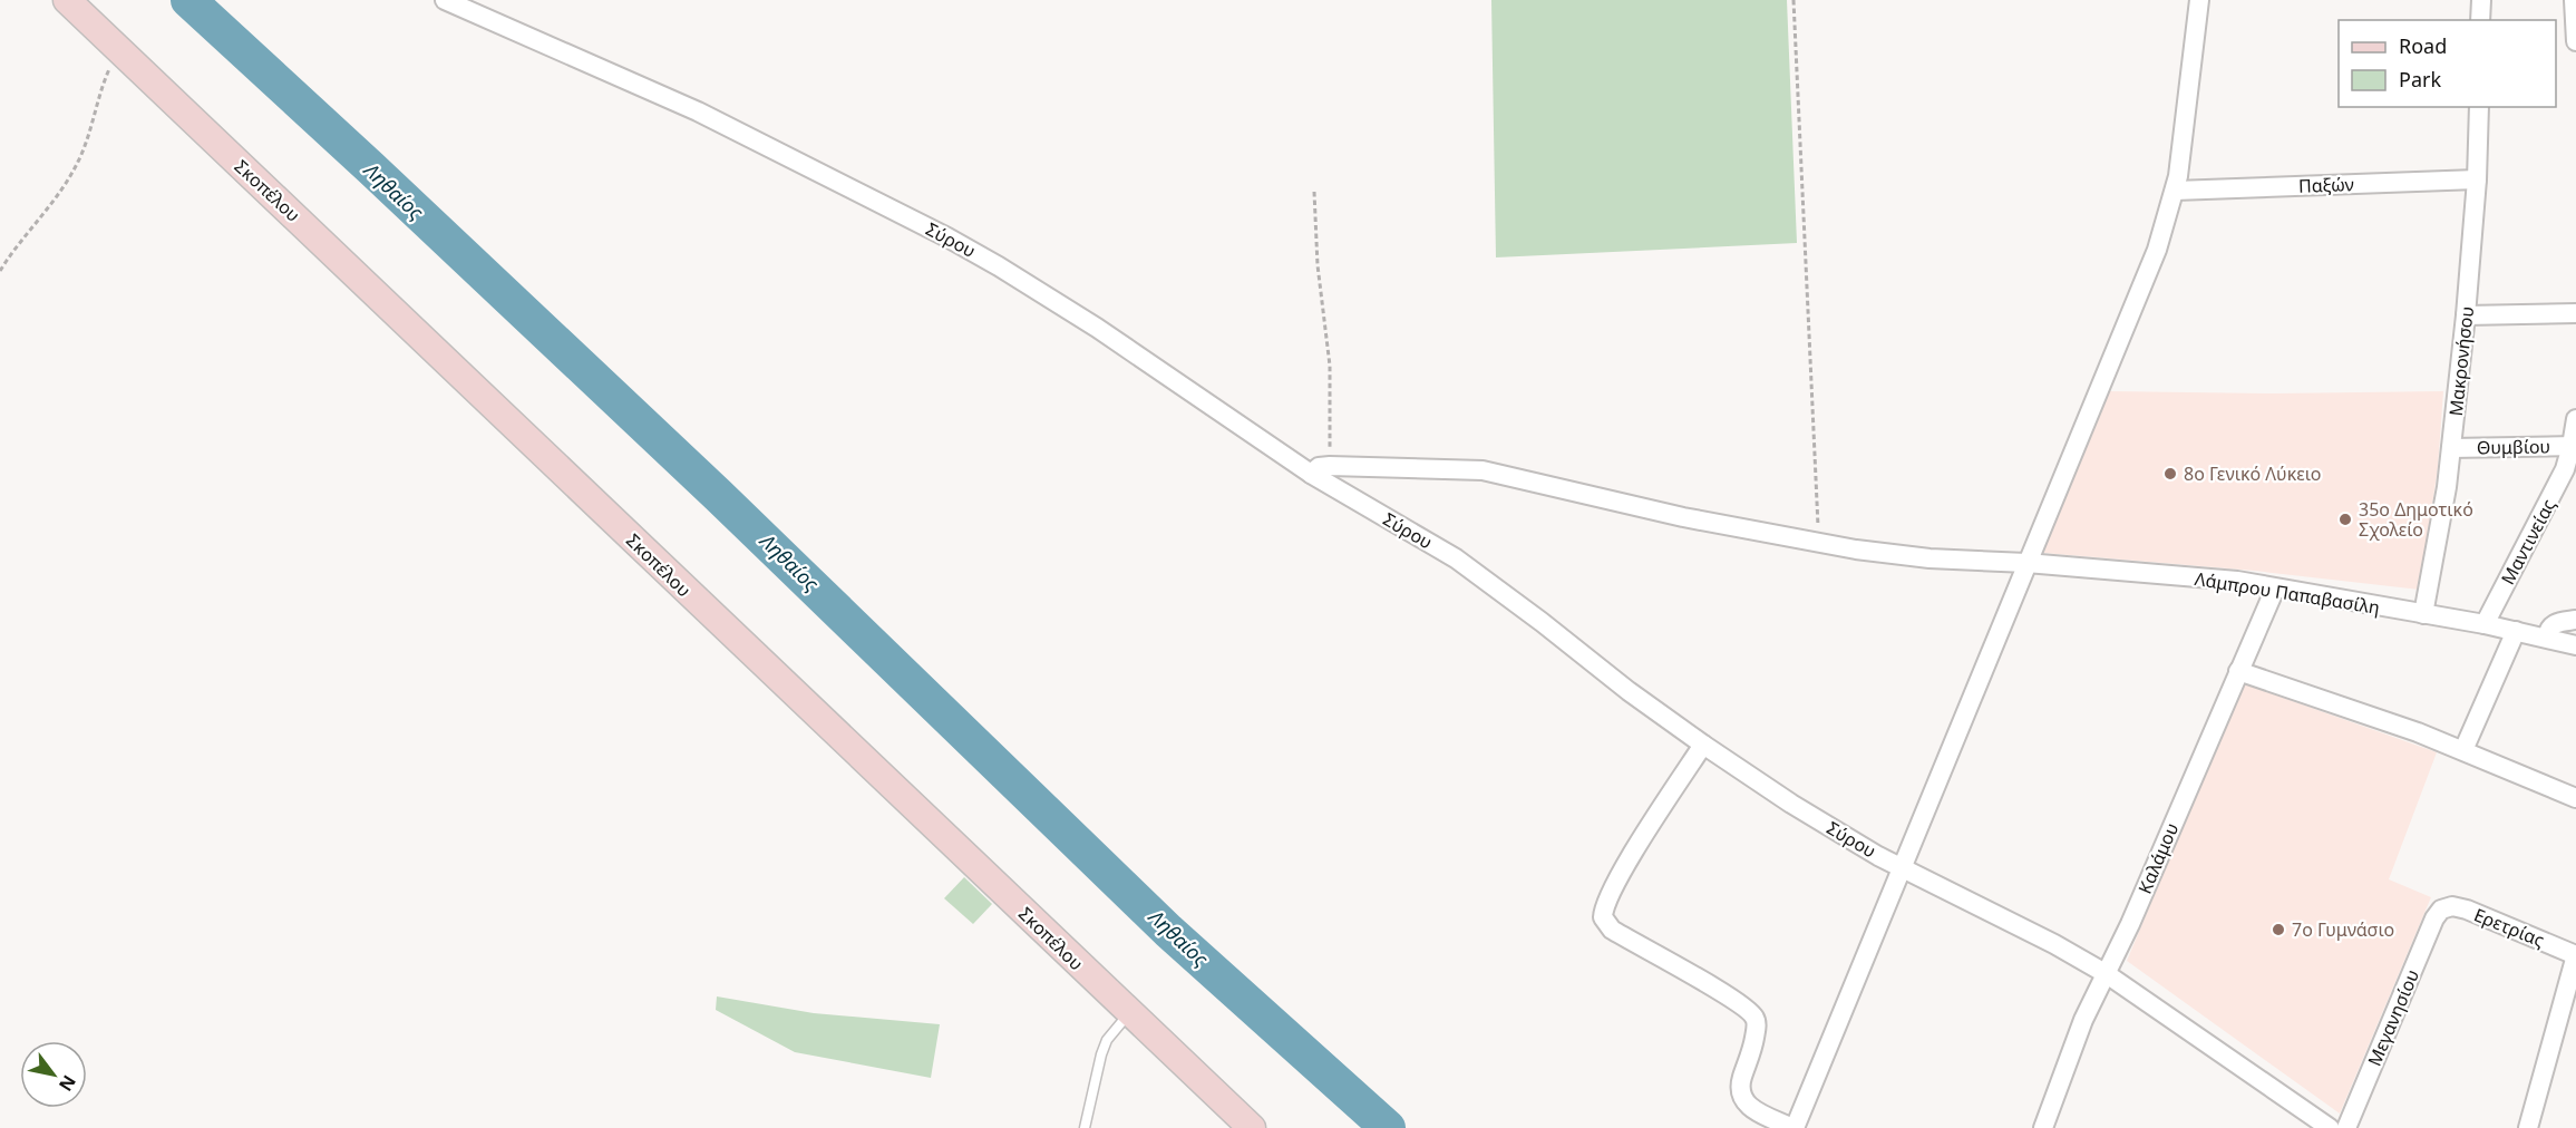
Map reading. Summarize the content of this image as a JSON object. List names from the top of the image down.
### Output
{
  "streets": {
    "main road": ["Σκοπέλου"],
    "street": [
      "Παξών",
      "Σύρου",
      "Μακρονήσου",
      "Θυμβίου",
      "Μαντινείας",
      "Λάμπρου Παπαβασίλη",
      "Καλάμου",
      "Ερετρίας",
      "Μεγανησίου"
    ]
  },
  "crossings": [
    ["Παξών", "Μακρονήσου"],
    ["Σύρου", "Καλάμου"],
    ["Μακρονήσου", "Θυμβίου"],
    ["Μακρονήσου", "Λάμπρου Παπαβασίλη"],
    ["Θυμβίου", "Μαντινείας"],
    ["Μαντινείας", "Λάμπρου Παπαβασίλη"],
    ["Λάμπρου Παπαβασίλη", "Καλάμου"],
    ["Ερετρίας", "Μεγανησίου"]
  ],
  "water": ["Ληθαίος"],
  "places": ["8ο Γενικό Λύκειο", "35ο Δημοτικό Σχολείο", "7ο Γυμνάσιο"],
  "legend": ["Road", "Park"],
  "north": "bottom right"
}
